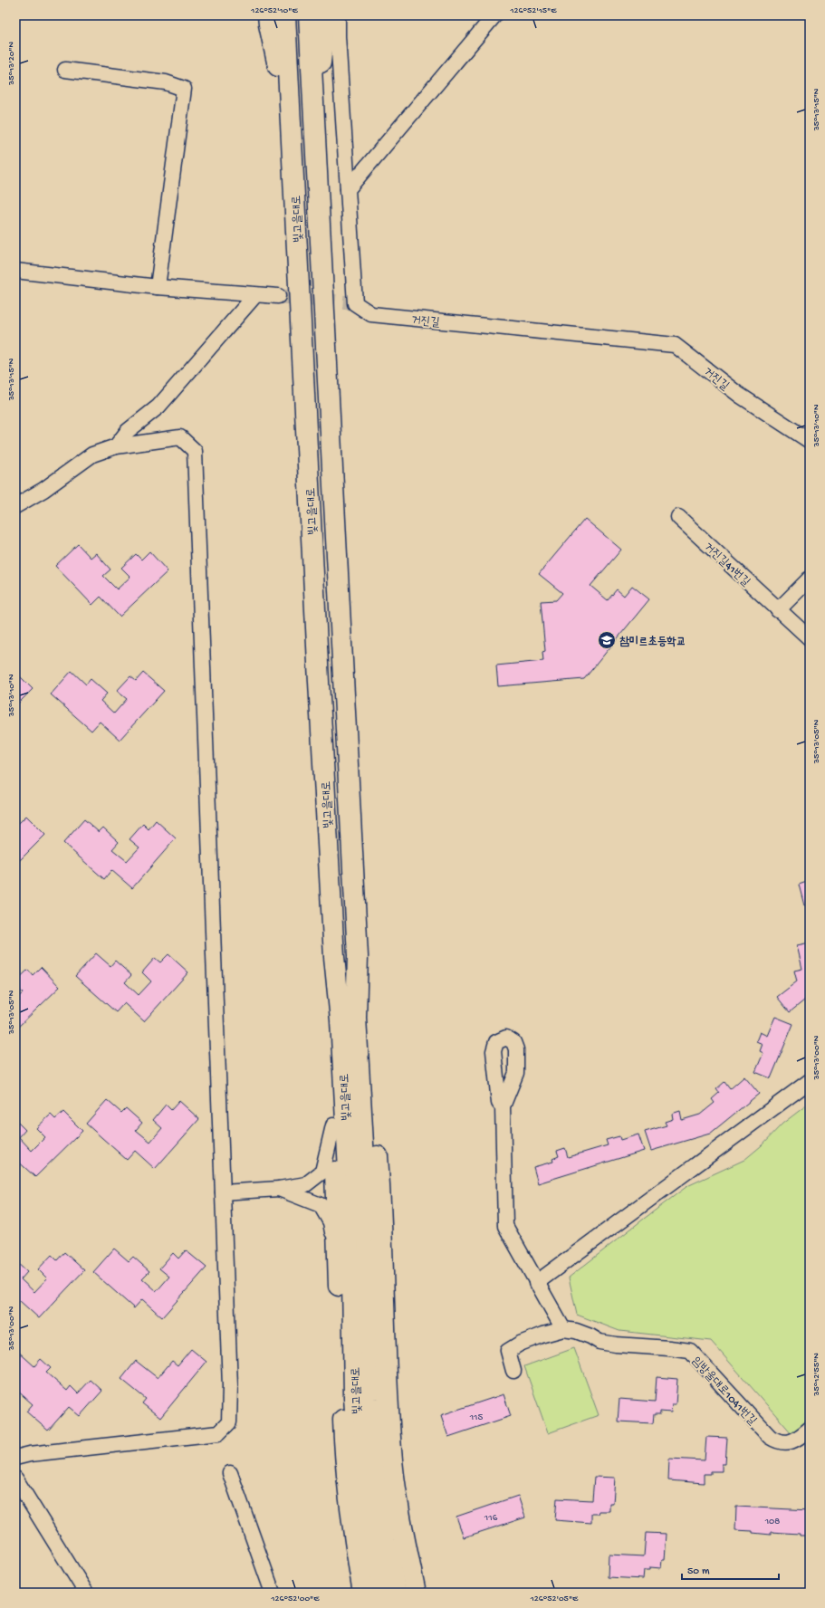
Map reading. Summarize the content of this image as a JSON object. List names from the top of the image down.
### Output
{
  "streets": {
    "main road": ["빛고을대로"],
    "street": ["거진길", "거진길41번길", "임방울대로1041번길"]
  },
  "places": {
    "school or university": ["참미르초등학교"]
  },
  "house_numbers": ["115", "116", "108"],
  "scale_bar": "50 m",
  "coordinates": [
    "126°52'10\"E",
    "126°52'15\"E",
    "35°13'20\"N",
    "35°13'15\"N",
    "35°13'10\"N",
    "35°13'05\"N",
    "35°13'00\"N",
    "35°12'55\"N",
    "126°52'00\"E",
    "126°52'05\"E"
  ]
}
